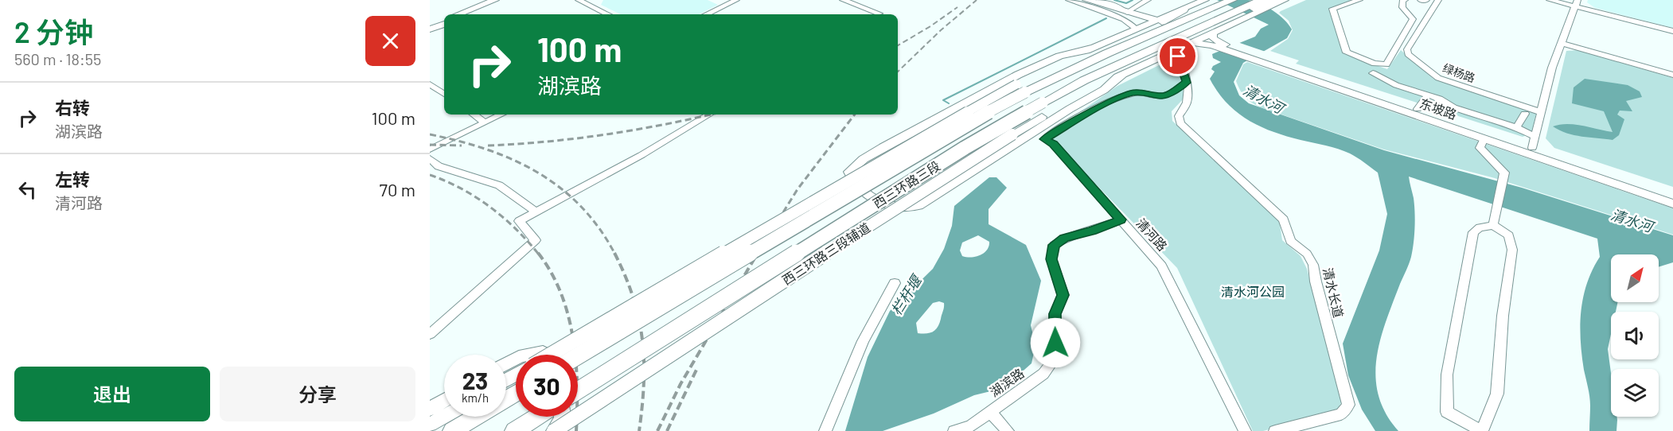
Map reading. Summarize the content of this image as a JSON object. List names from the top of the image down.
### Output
{
  "streets": {
    "highway": ["西三环路三段"],
    "main road": ["东坡路", "西三环路三段辅道"],
    "street": [
      "绿杨路",
      "清河路",
      "清水长道",
      "湖滨路"
    ]
  },
  "crossings": [
    ["东坡路", "西三环路三段辅道"],
    ["西三环路三段", "西三环路三段辅道"],
    ["清河路", "清水长道"],
    ["清河路", "湖滨路"],
    ["西三环路三段辅道", "清水长道"]
  ],
  "water": ["清水河", "栏杆堰"],
  "parks": ["清水河公园"],
  "north": "top right",
  "page": {
    "heading": ["2 分钟", "560 m · 18:55"],
    "turn": ["100 m", "湖滨路"],
    "list": [
      {
        "name": "右转",
        "note": "湖滨路",
        "value": "100 m"
      },
      {
        "name": "左转",
        "note": "清河路",
        "value": "70 m"
      }
    ],
    "speed": "23 km/h",
    "limit": "30",
    "buttons": ["退出", "分享"]
  }
}
